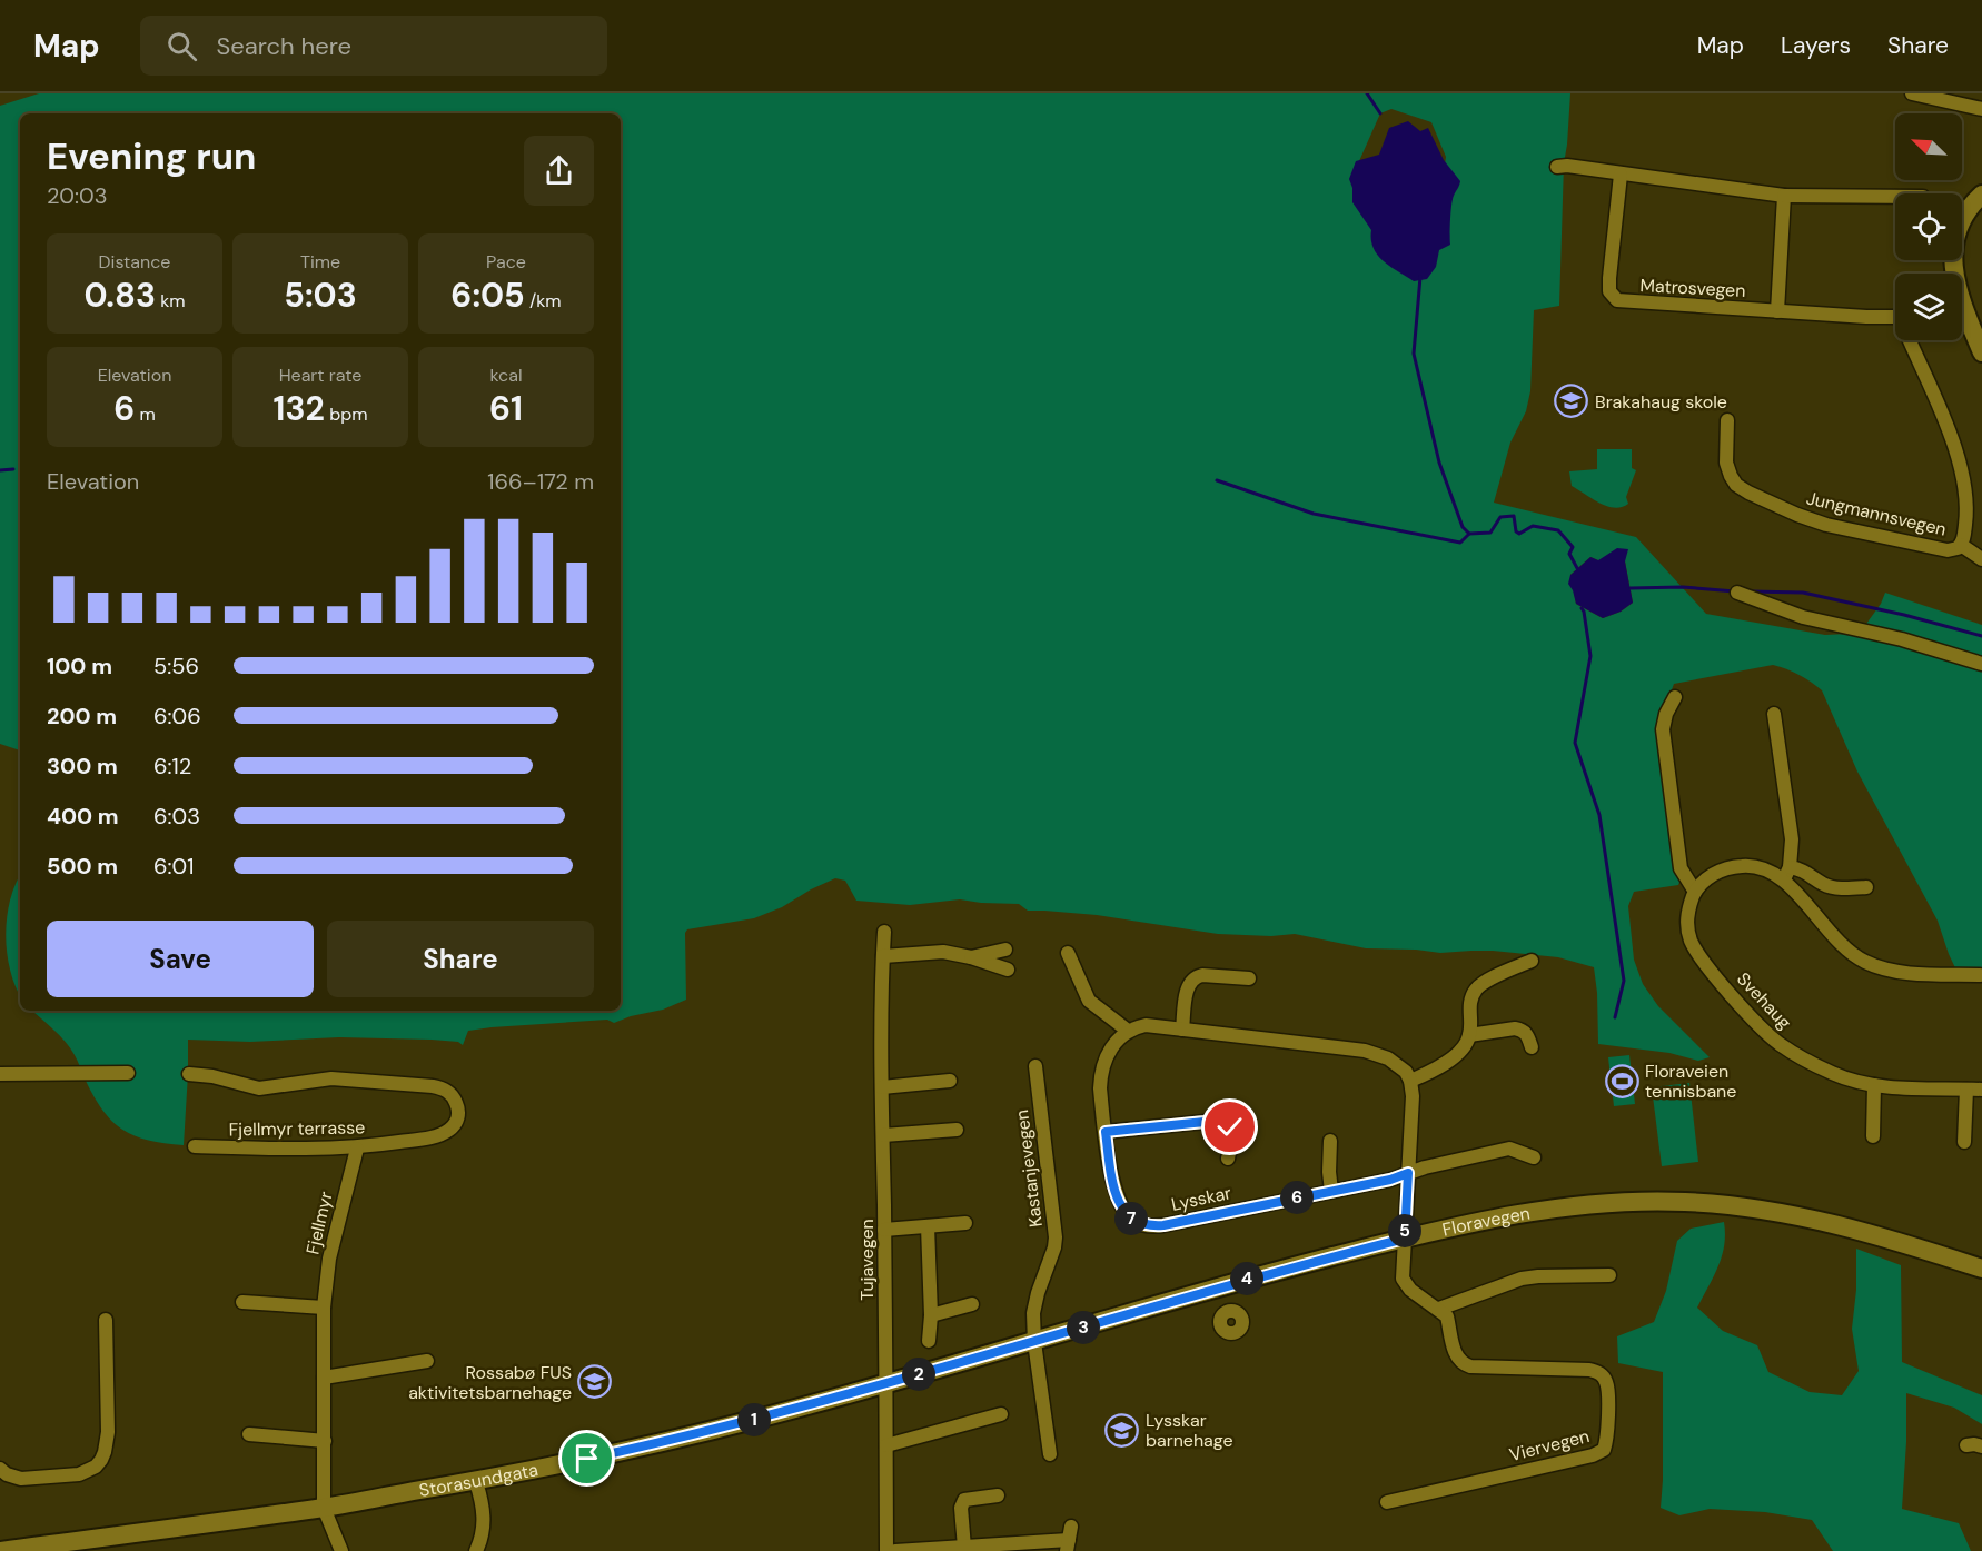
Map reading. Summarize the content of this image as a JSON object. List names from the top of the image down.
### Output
{
  "streets": {
    "street": [
      "Matrosvegen",
      "Jungmannsvegen",
      "Svehaug",
      "Fjellmyr terrasse",
      "Kastanjevegen",
      "Lysskar",
      "Floravegen",
      "Fjellmyr",
      "Tujavegen",
      "Viervegen",
      "Storasundgata"
    ]
  },
  "crossings": [
    ["Fjellmyr terrasse", "Fjellmyr"],
    ["Kastanjevegen", "Floravegen"],
    ["Floravegen", "Tujavegen"],
    ["Floravegen", "Storasundgata"],
    ["Fjellmyr", "Storasundgata"],
    ["Tujavegen", "Storasundgata"]
  ],
  "places": {
    "school or university": ["Brakahaug skole", "Rossabø FUS aktivitetsbarnehage", "Lysskar barnehage"],
    "sports": ["Floraveien tennisbane"]
  },
  "north": "top left",
  "page": {
    "header": "Map",
    "search": "Search here",
    "nav": ["Map", "Layers", "Share"],
    "heading": ["Evening run", "20:03"],
    "stats": [
      ["Distance", "0.83 km"],
      ["Time", "5:03"],
      ["Pace", "6:05 /km"],
      ["Elevation", "6 m"],
      ["Heart rate", "132 bpm"],
      ["kcal", "61"]
    ],
    "chart": ["Elevation", "166–172 m"],
    "list": [
      {
        "name": "100 m",
        "note": "5:56"
      },
      {
        "name": "200 m",
        "note": "6:06"
      },
      {
        "name": "300 m",
        "note": "6:12"
      },
      {
        "name": "400 m",
        "note": "6:03"
      },
      {
        "name": "500 m",
        "note": "6:01"
      }
    ],
    "buttons": ["Save", "Share"],
    "pins": [
      "6",
      "7",
      "5",
      "4",
      "3",
      "2",
      "1"
    ]
  }
}
